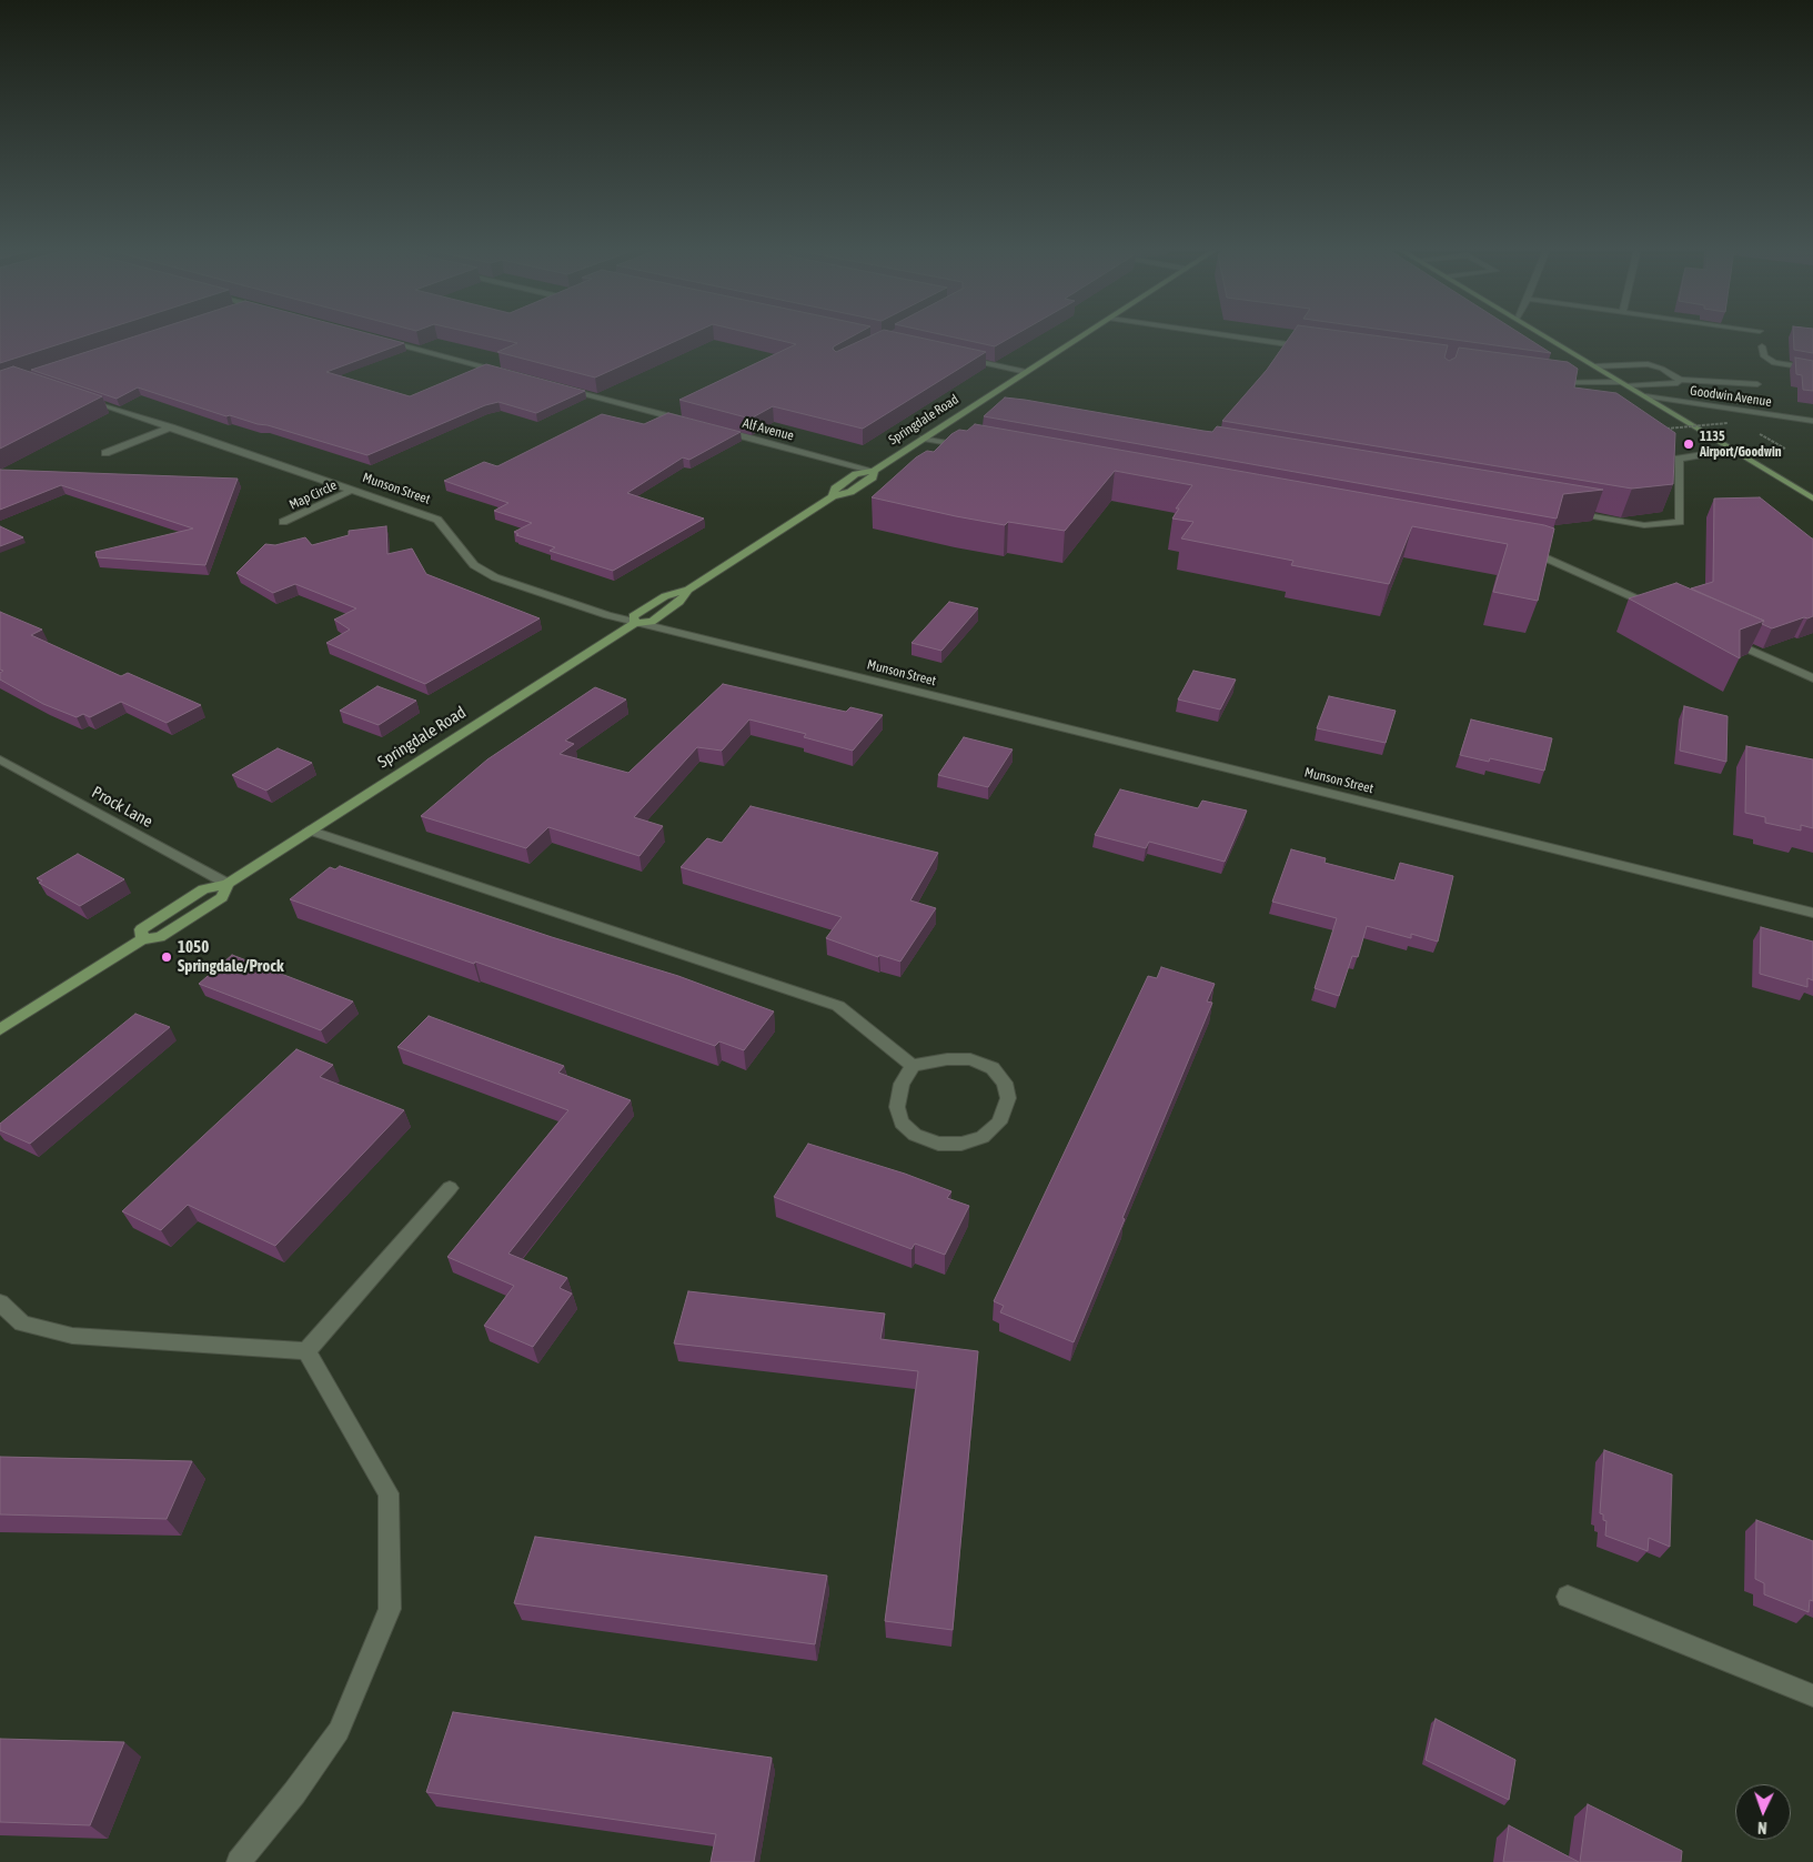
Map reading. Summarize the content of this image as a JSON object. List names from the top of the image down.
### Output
{
  "streets": {
    "main road": ["Springdale Road"],
    "street": [
      "Goodwin Avenue",
      "Alf Avenue",
      "Munson Street",
      "Map Circle",
      "Prock Lane"
    ]
  },
  "crossings": [
    ["Springdale Road", "Alf Avenue"],
    ["Springdale Road", "Munson Street"],
    ["Springdale Road", "Prock Lane"],
    ["Munson Street", "Map Circle"]
  ],
  "places": ["1135 Airport/Goodwin", "1050 Springdale/Prock"],
  "north": "bottom"
}
